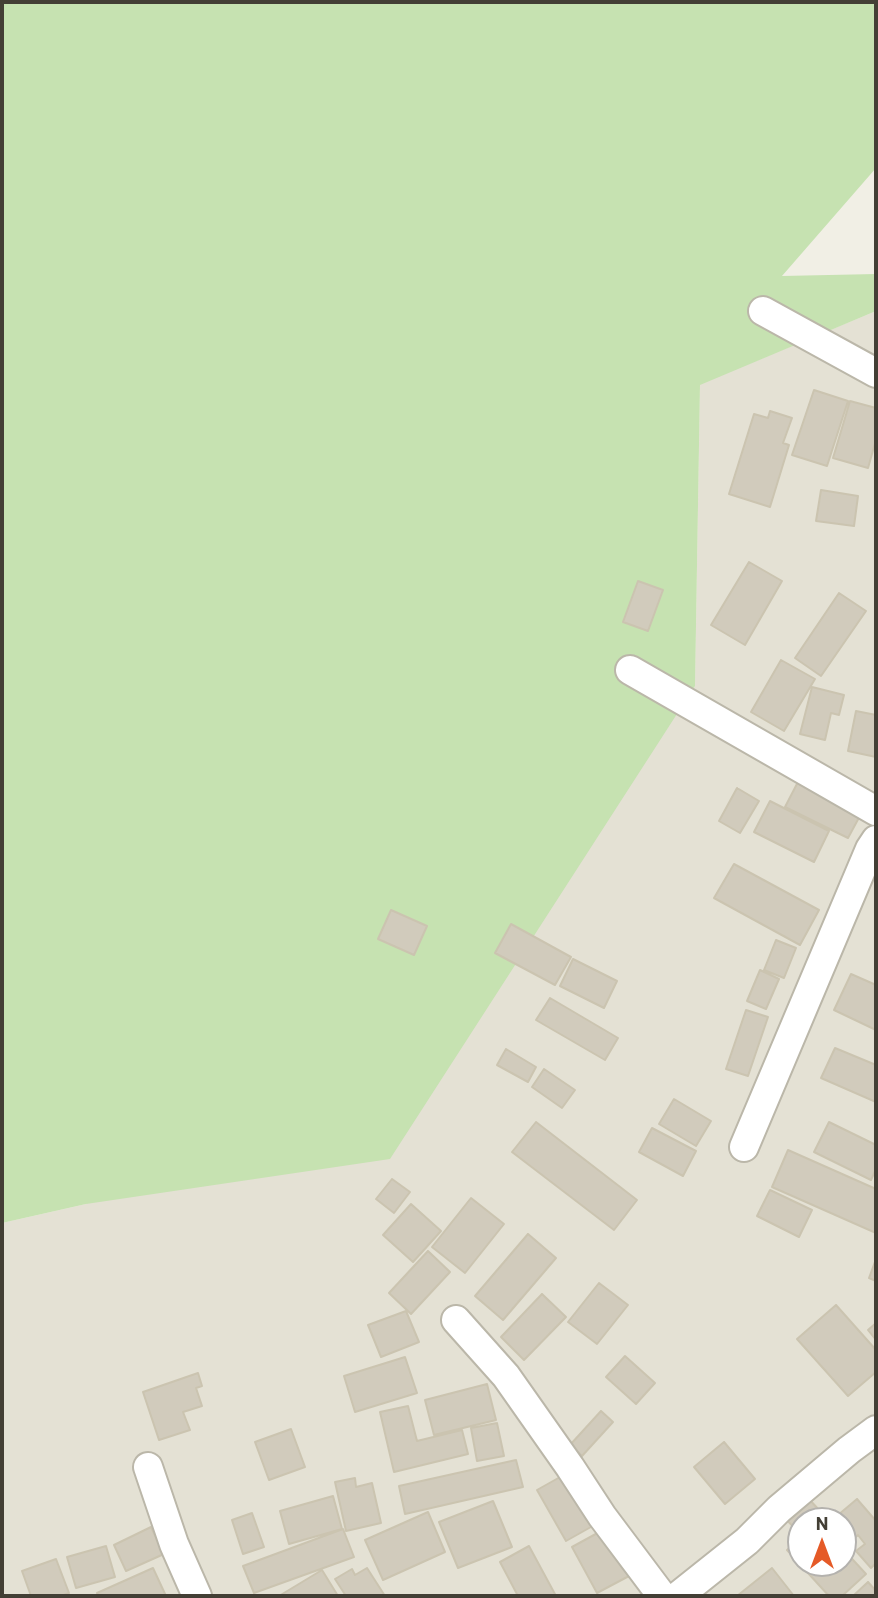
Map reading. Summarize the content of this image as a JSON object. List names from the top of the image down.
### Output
{
  "north": "top"
}
